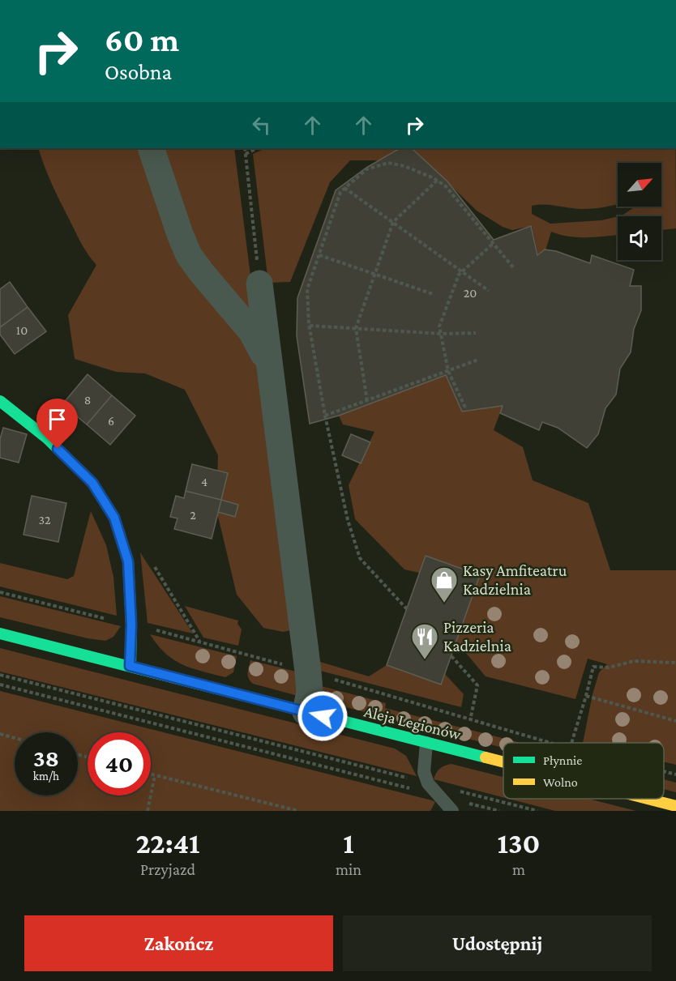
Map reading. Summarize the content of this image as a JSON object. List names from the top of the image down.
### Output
{
  "streets": {
    "street": ["Aleja Legionów"]
  },
  "places": {
    "shop": ["Kasy Amfiteatru Kadzielnia"],
    "restaurant": ["Pizzeria Kadzielnia"]
  },
  "house_numbers": [
    "20",
    "10",
    "8",
    "6",
    "4",
    "2",
    "32"
  ],
  "legend": ["Płynnie", "Wolno"],
  "north": "top right",
  "page": {
    "turn": ["60 m", "Osobna"],
    "speed": "38 km/h",
    "limit": "40",
    "eta": [
      "22:41",
      "Przyjazd",
      "1",
      "min",
      "130",
      "m"
    ],
    "buttons": ["Zakończ", "Udostępnij"]
  }
}
